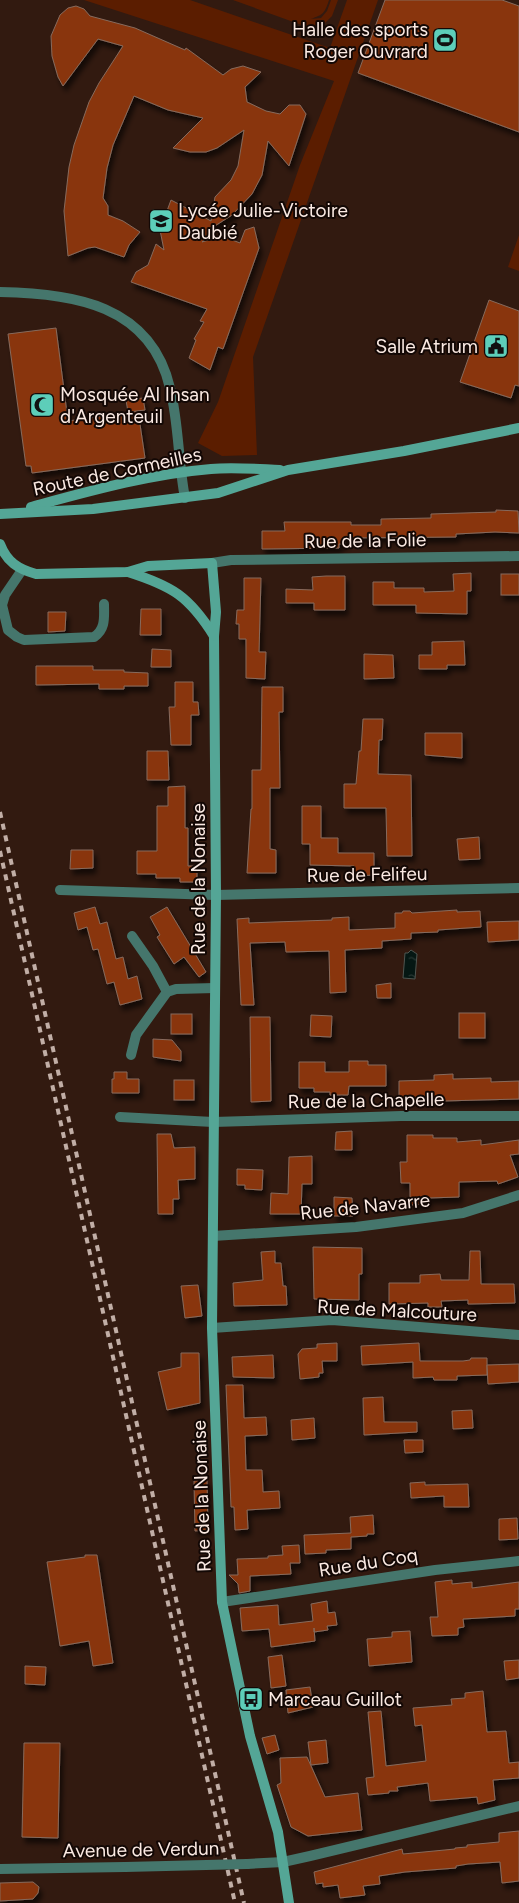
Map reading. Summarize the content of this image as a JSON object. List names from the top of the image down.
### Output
{
  "streets": {
    "main road": ["Route de Cormeilles", "Rue de la Nonaise"],
    "street": [
      "Rue de la Folie",
      "Rue de Felifeu",
      "Rue de la Chapelle",
      "Rue de Navarre",
      "Rue de Malcouture",
      "Rue du Coq",
      "Avenue de Verdun"
    ]
  },
  "crossings": [
    ["Rue de la Folie", "Rue de la Nonaise"],
    ["Rue de Felifeu", "Rue de la Nonaise"],
    ["Rue de la Nonaise", "Rue de la Chapelle"],
    ["Rue de la Nonaise", "Rue de Navarre"],
    ["Rue de la Nonaise", "Rue de Malcouture"],
    ["Rue de la Nonaise", "Rue du Coq"],
    ["Rue de la Nonaise", "Avenue de Verdun"]
  ],
  "places": {
    "sports": ["Halle des sports Roger Ouvrard"],
    "school or university": ["Lycée Julie-Victoire Daubié"],
    "public building": ["Salle Atrium"],
    "mosque": ["Mosquée Al Ihsan d'Argenteuil"],
    "bus stop": ["Marceau Guillot"]
  }
}
